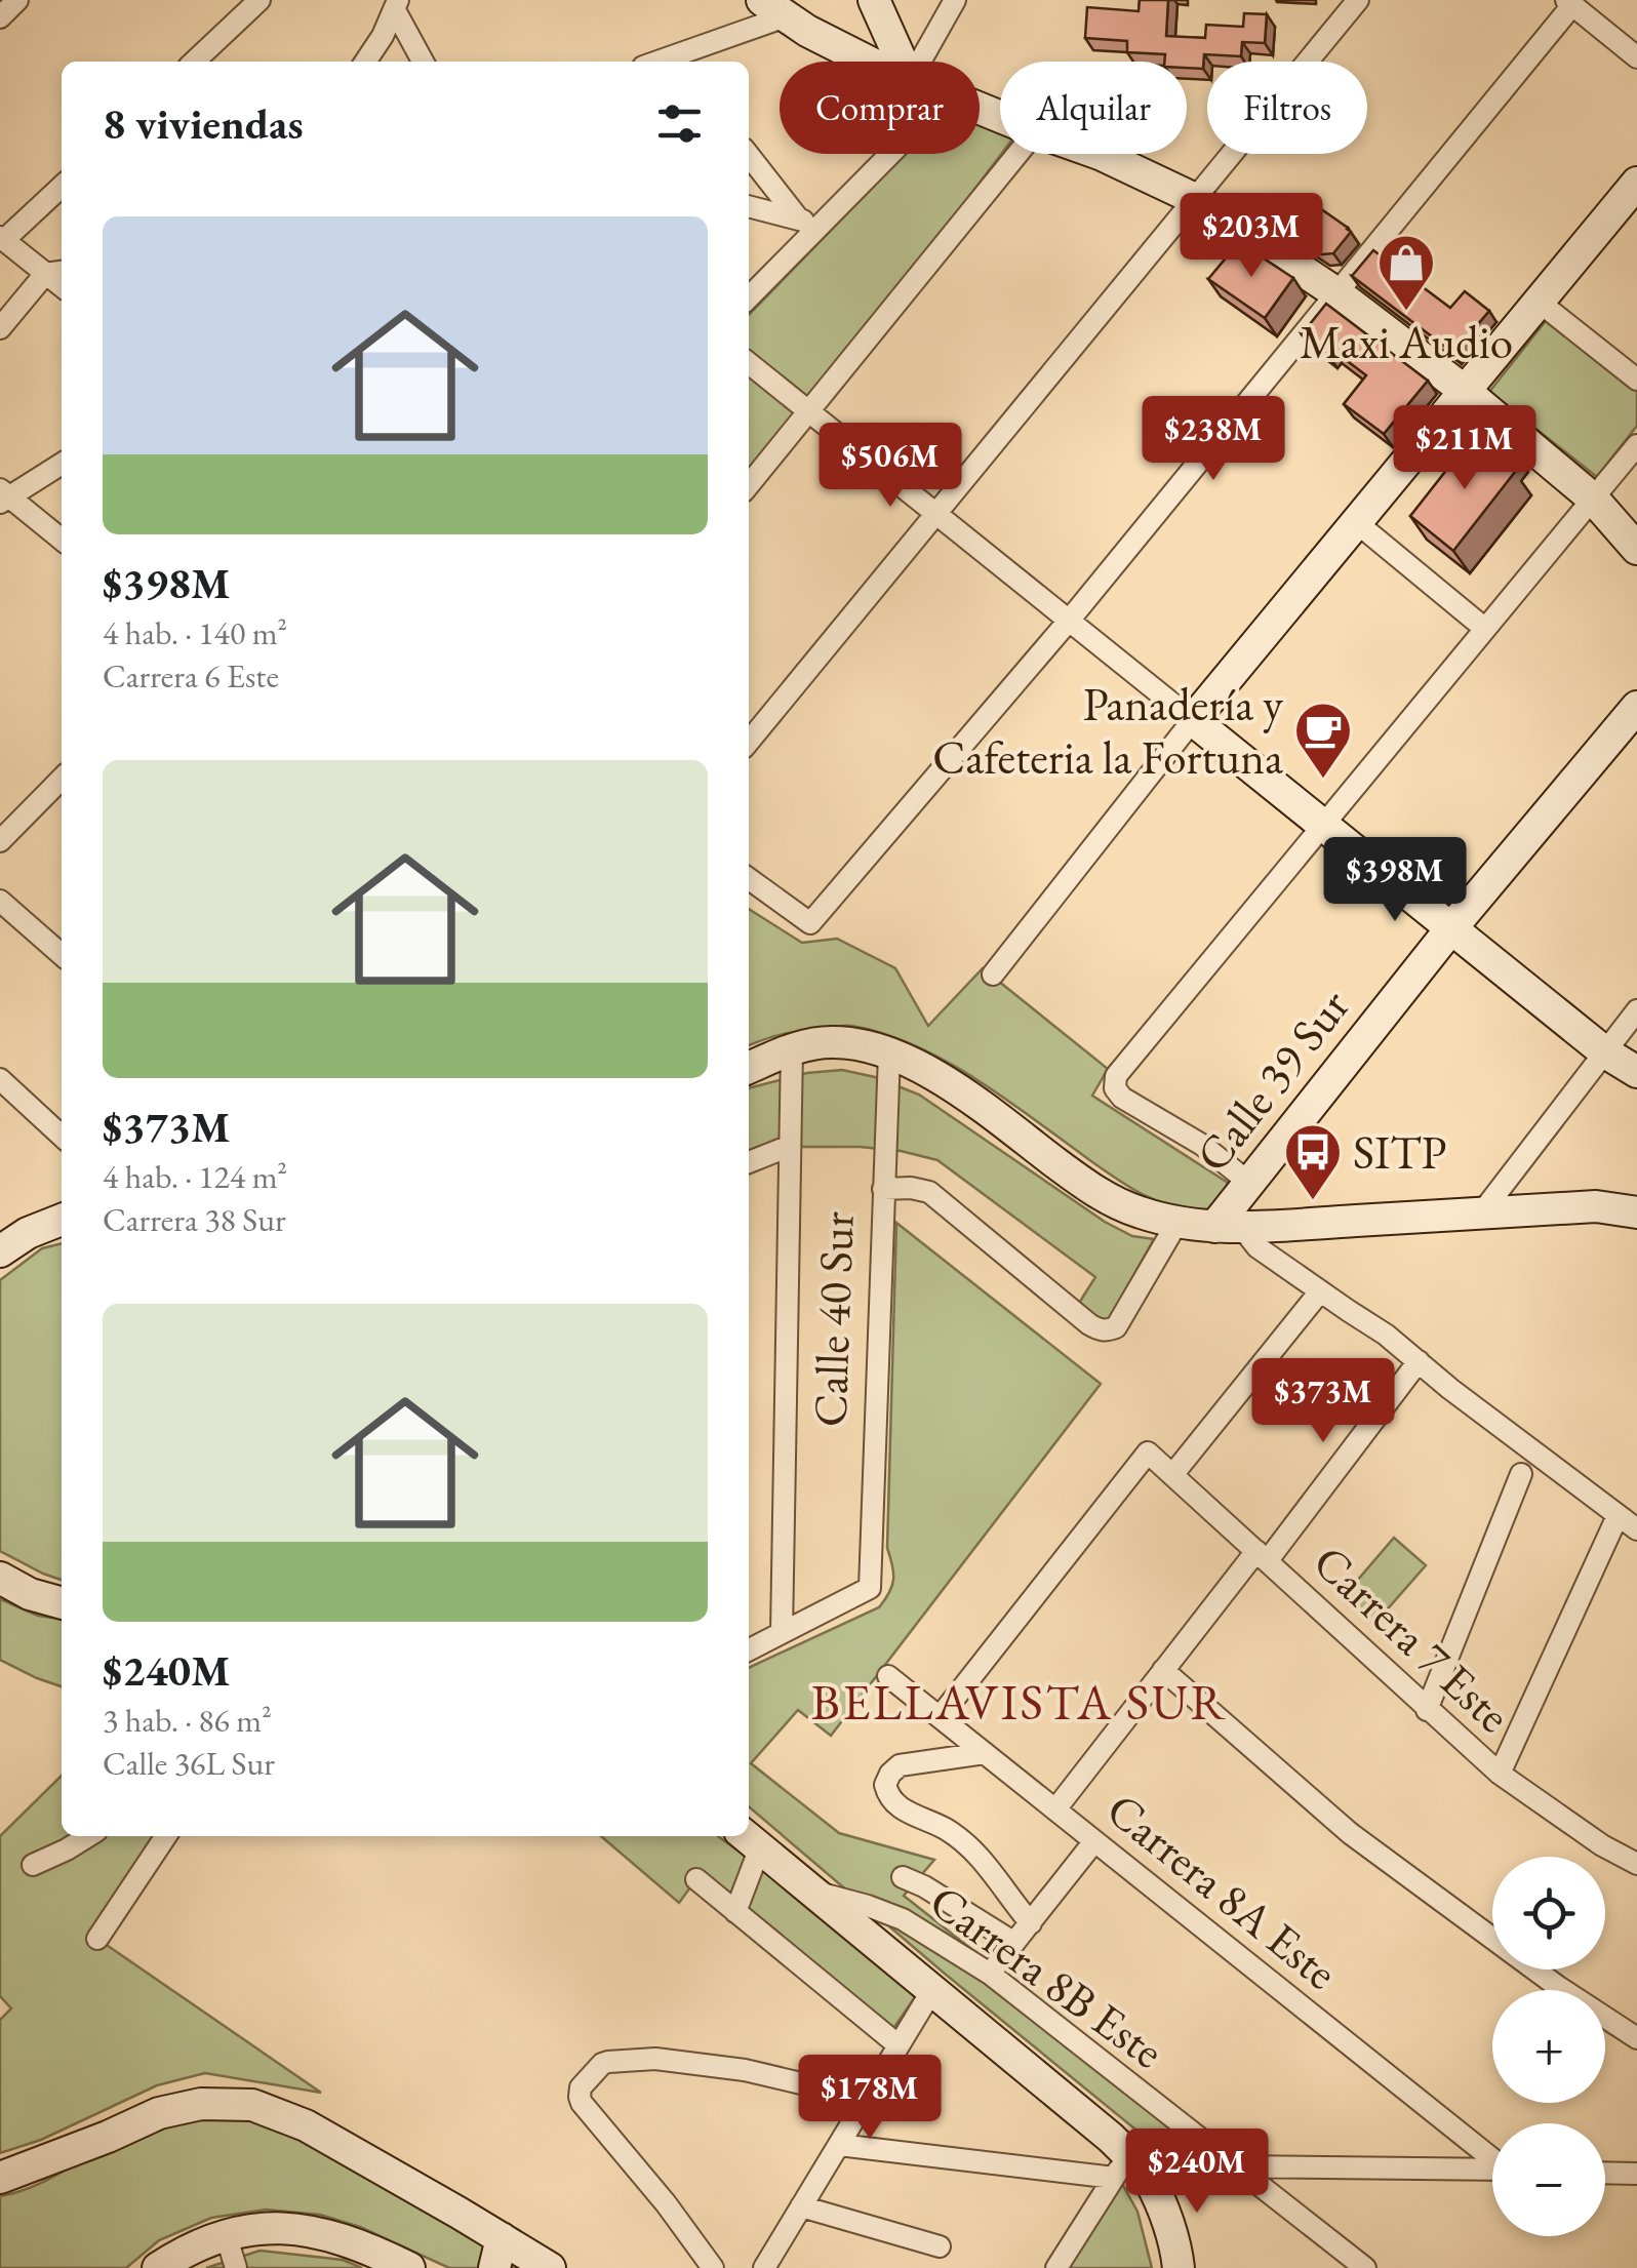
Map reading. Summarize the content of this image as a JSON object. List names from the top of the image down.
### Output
{
  "streets": {
    "street": [
      "Calle 39 Sur",
      "Calle 40 Sur",
      "Carrera 7 Este",
      "Carrera 8A Este",
      "Carrera 8B Este"
    ]
  },
  "crossings": [
    ["Calle 39 Sur", "Calle 40 Sur"],
    ["Carrera 7 Este", "Carrera 8A Este"]
  ],
  "districts": ["BELLAVISTA SUR"],
  "places": {
    "shop": ["Maxi Audio"],
    "cafe": ["Panadería y Cafeteria la Fortuna"],
    "bus stop": ["SITP"]
  },
  "page": {
    "chip": ["Comprar", "Alquilar", "Filtros"],
    "heading": "8 viviendas",
    "list": [
      {
        "name": "$398M",
        "note": "4 hab. · 140 m² · Carrera 6 Este"
      },
      {
        "name": "$373M",
        "note": "4 hab. · 124 m² · Carrera 38 Sur"
      },
      {
        "name": "$240M",
        "note": "3 hab. · 86 m² · Calle 36L Sur"
      }
    ],
    "price": [
      "$203M",
      "$238M",
      "$211M",
      "$506M",
      "$398M",
      "$373M",
      "$178M",
      "$240M"
    ],
    "map_buttons": ["+", "−"]
  }
}
